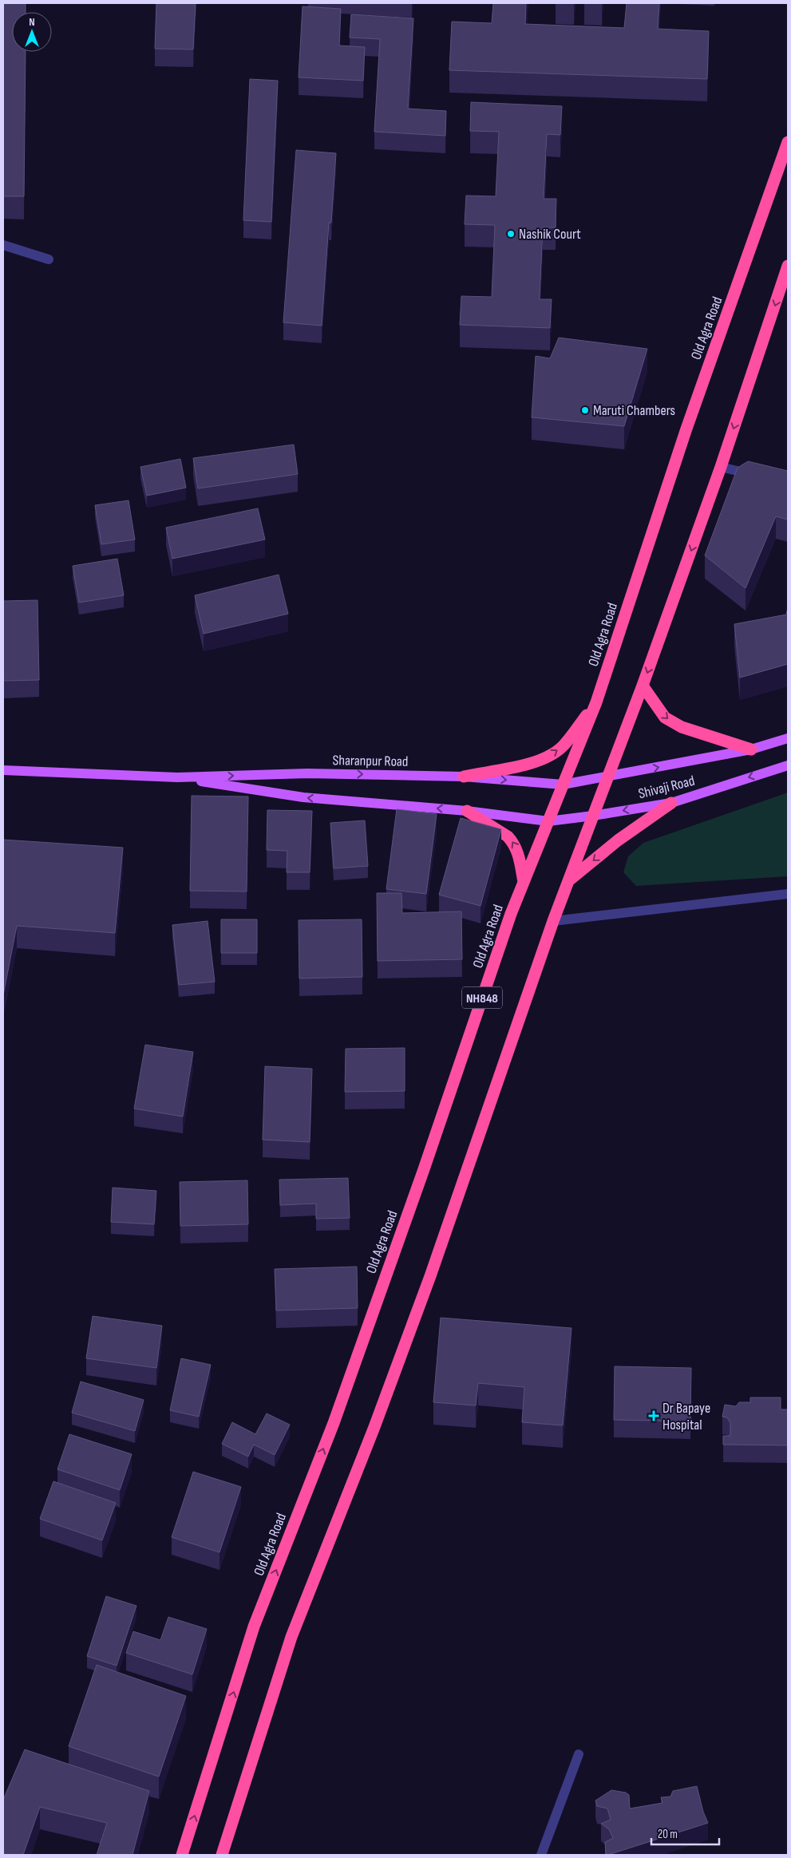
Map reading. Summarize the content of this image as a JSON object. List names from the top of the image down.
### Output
{
  "streets": {
    "highway": ["Old Agra Road", "NH848"],
    "main road": ["Sharanpur Road", "Shivaji Road"]
  },
  "crossings": [
    ["Old Agra Road", "Sharanpur Road"],
    ["Old Agra Road", "Shivaji Road"],
    ["Sharanpur Road", "Shivaji Road"],
    ["Shivaji Road", "NH848"]
  ],
  "places": {
    "other": ["Nashik Court", "Maruti Chambers"],
    "health": ["Dr Bapaye Hospital"]
  },
  "scale_bar": "20 m",
  "north": "top"
}
